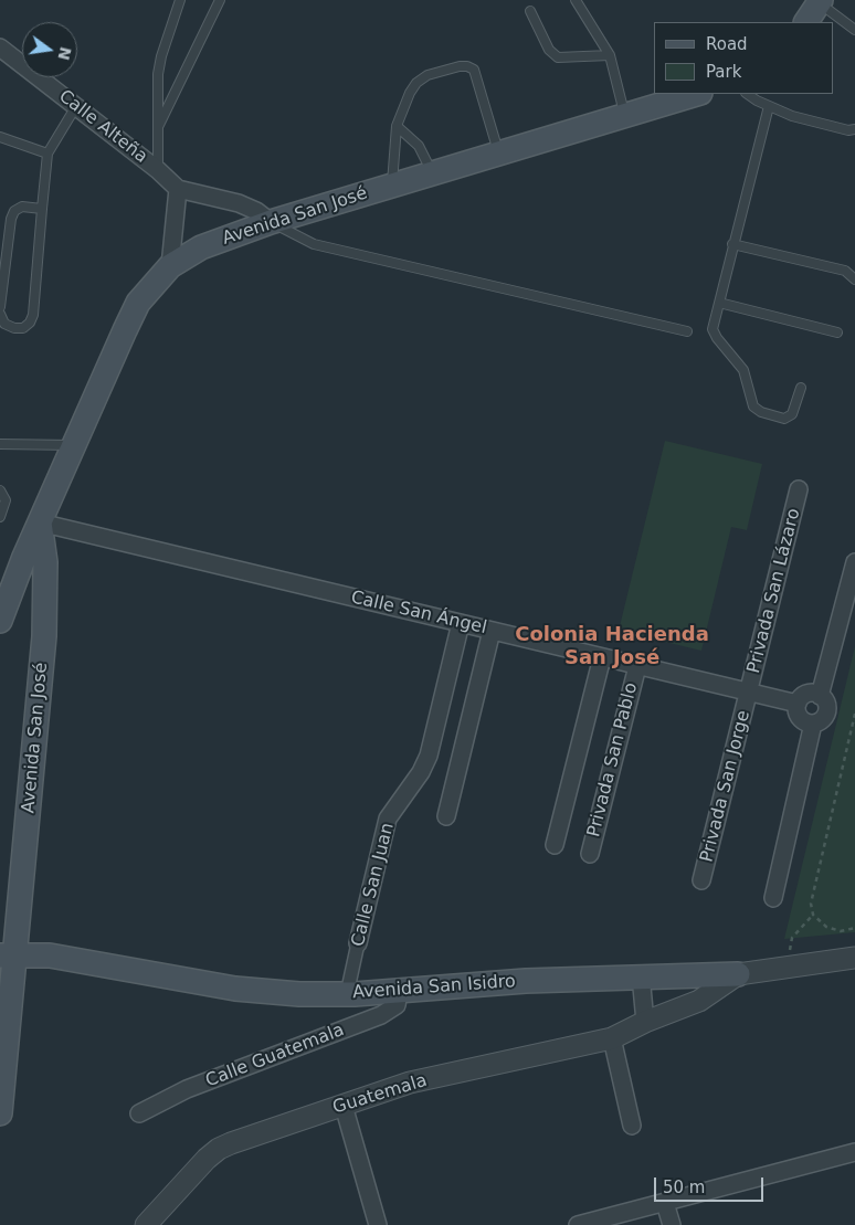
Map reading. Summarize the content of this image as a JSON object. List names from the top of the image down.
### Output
{
  "streets": {
    "main road": ["Avenida San José", "Avenida San Isidro"],
    "street": [
      "Calle Alteña",
      "Privada San Lázaro",
      "Calle San Ángel",
      "Privada San Pablo",
      "Privada San Jorge",
      "Calle San Juan",
      "Calle Guatemala",
      "Guatemala"
    ]
  },
  "crossings": [
    ["Calle Alteña", "Avenida San José"],
    ["Avenida San José", "Calle San Ángel"],
    ["Avenida San José", "Avenida San Isidro"],
    ["Privada San Lázaro", "Calle San Ángel"],
    ["Privada San Lázaro", "Privada San Jorge"],
    ["Calle San Ángel", "Privada San Pablo"],
    ["Calle San Ángel", "Privada San Jorge"],
    ["Calle San Ángel", "Calle San Juan"],
    ["Calle San Juan", "Avenida San Isidro"],
    ["Avenida San Isidro", "Calle Guatemala"]
  ],
  "districts": ["Colonia Hacienda San José"],
  "legend": ["Road", "Park"],
  "scale_bar": "50 m",
  "north": "right"
}
